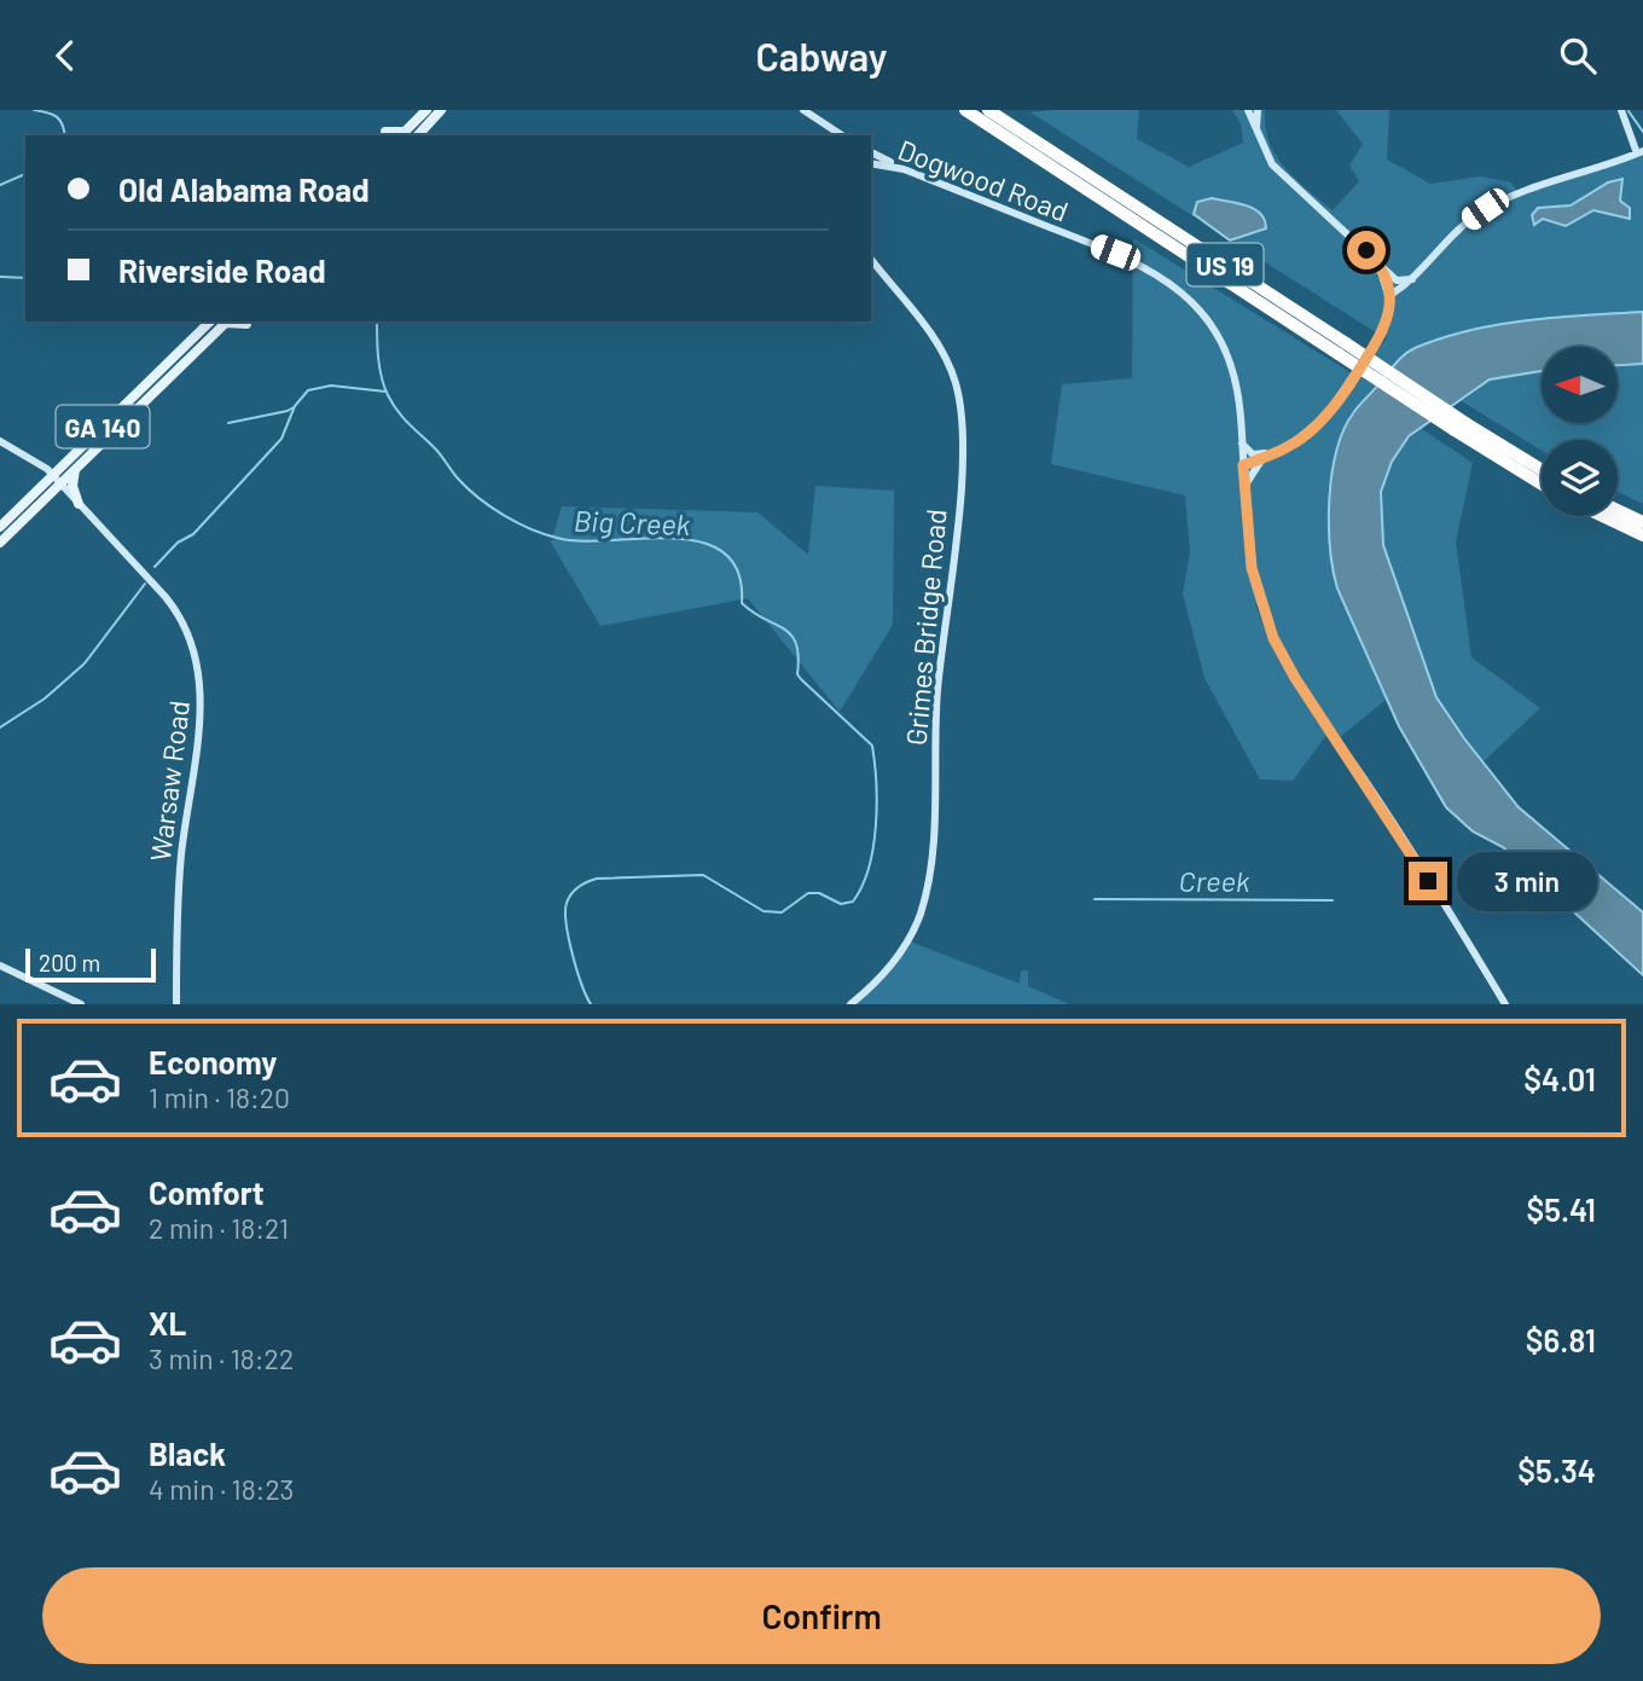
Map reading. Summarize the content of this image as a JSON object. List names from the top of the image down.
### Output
{
  "streets": {
    "highway": ["US 19"],
    "main road": ["GA 140"],
    "street": ["Dogwood Road", "Grimes Bridge Road", "Warsaw Road"]
  },
  "crossings": [
    ["GA 140", "Warsaw Road"]
  ],
  "water": ["Big Creek", "Creek"],
  "scale_bar": "200 m",
  "north": "left",
  "page": {
    "header": "Cabway",
    "banner": ["Old Alabama Road", "Riverside Road"],
    "bubble": "3 min",
    "scale": "200 m",
    "list": [
      {
        "name": "Economy",
        "note": "1 min · 18:20",
        "value": "$4.01"
      },
      {
        "name": "Comfort",
        "note": "2 min · 18:21",
        "value": "$5.41"
      },
      {
        "name": "XL",
        "note": "3 min · 18:22",
        "value": "$6.81"
      },
      {
        "name": "Black",
        "note": "4 min · 18:23",
        "value": "$5.34"
      }
    ],
    "buttons": "Confirm"
  }
}
